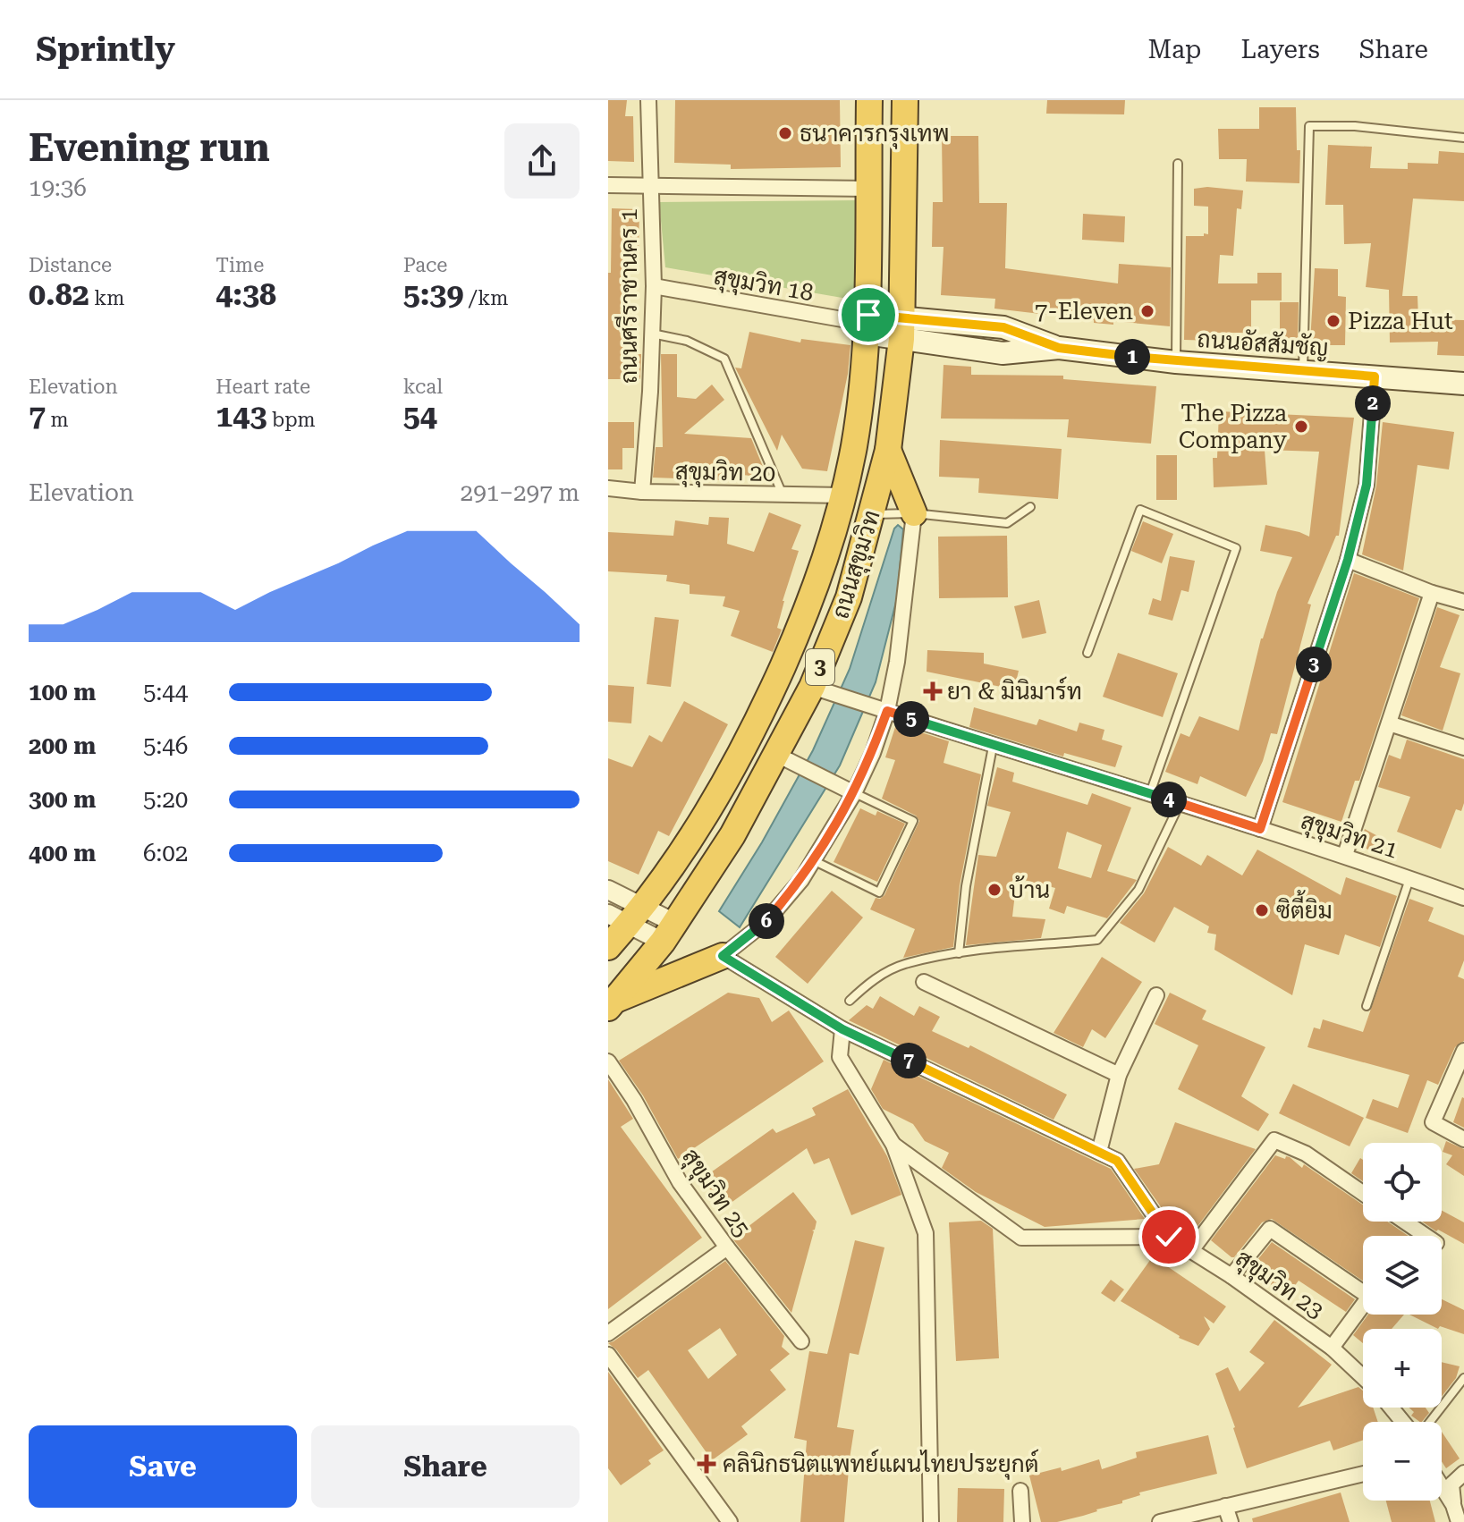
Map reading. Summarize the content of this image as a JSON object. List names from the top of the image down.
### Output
{
  "streets": {
    "highway": ["ถนนสุขุมวิท", "3"],
    "main road": ["ถนนอัสสัมชัญ"],
    "street": [
      "สุขุมวิท 18",
      "ถนนศรีราชานคร 1",
      "สุขุมวิท 20",
      "สุขุมวิท 21",
      "สุขุมวิท 25",
      "สุขุมวิท 23"
    ]
  },
  "crossings": [
    ["สุขุมวิท 18", "ถนนศรีราชานคร 1"],
    ["สุขุมวิท 18", "ถนนอัสสัมชัญ"],
    ["สุขุมวิท 18", "ถนนสุขุมวิท"],
    ["ถนนศรีราชานคร 1", "สุขุมวิท 20"],
    ["ถนนศรีราชานคร 1", "ถนนสุขุมวิท"],
    ["ถนนอัสสัมชัญ", "ถนนสุขุมวิท"],
    ["สุขุมวิท 20", "ถนนสุขุมวิท"],
    ["ถนนสุขุมวิท", "สุขุมวิท 21"]
  ],
  "places": {
    "other": [
      "ธนาคารกรุงเทพ",
      "7-Eleven",
      "Pizza Hut",
      "The Pizza Company",
      "บ้าน",
      "ซิตี้ยิม"
    ],
    "health": ["ยา & มินิมาร์ท", "คลินิกธนิตแพทย์แผนไทยประยุกต์"]
  },
  "page": {
    "header": "Sprintly",
    "nav": ["Map", "Layers", "Share"],
    "heading": ["Evening run", "19:36"],
    "stats": [
      ["Distance", "0.82 km"],
      ["Time", "4:38"],
      ["Pace", "5:39 /km"],
      ["Elevation", "7 m"],
      ["Heart rate", "143 bpm"],
      ["kcal", "54"]
    ],
    "pins": [
      "1",
      "2",
      "3",
      "5",
      "4",
      "6",
      "7"
    ],
    "chart": ["Elevation", "291–297 m"],
    "list": [
      {
        "name": "100 m",
        "note": "5:44"
      },
      {
        "name": "200 m",
        "note": "5:46"
      },
      {
        "name": "300 m",
        "note": "5:20"
      },
      {
        "name": "400 m",
        "note": "6:02"
      }
    ],
    "map_buttons": ["+", "−"],
    "buttons": ["Save", "Share"]
  }
}
